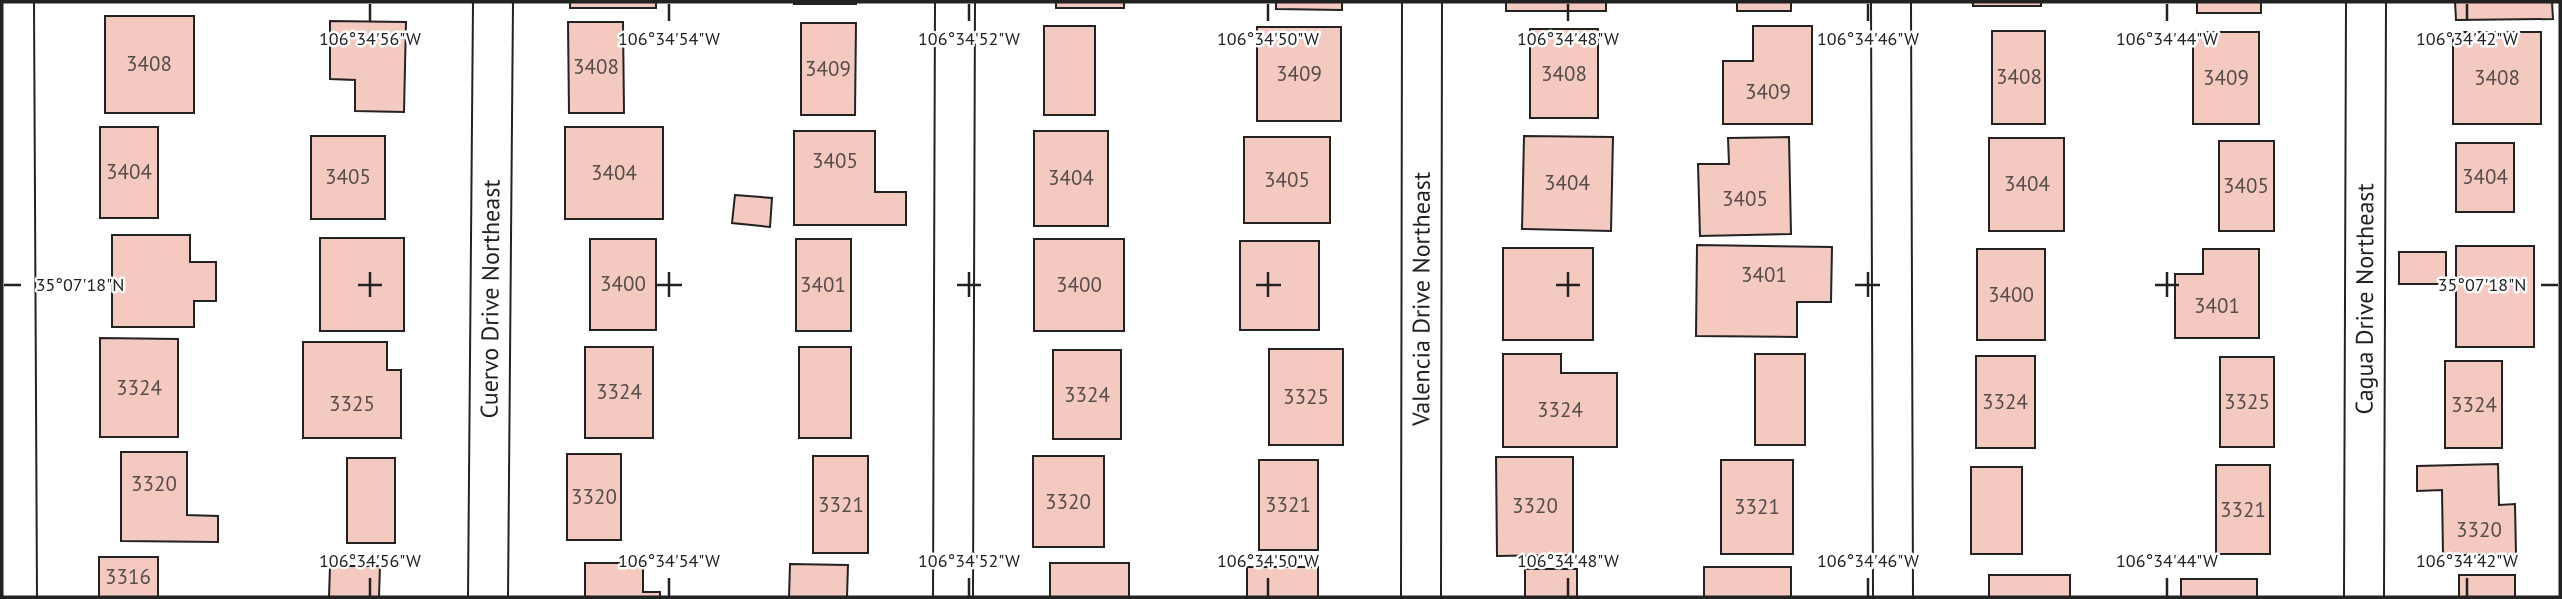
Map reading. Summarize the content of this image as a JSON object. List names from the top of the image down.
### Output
{
  "streets": {
    "street": ["Cuervo Drive Northeast", "Valencia Drive Northeast", "Cagua Drive Northeast"]
  },
  "house_numbers": [
    "3408",
    "3408",
    "3409",
    "3409",
    "3408",
    "3408",
    "3409",
    "3408",
    "3409",
    "3405",
    "3404",
    "3404",
    "3405",
    "3404",
    "3404",
    "3405",
    "3404",
    "3404",
    "3405",
    "3405",
    "3401",
    "3400",
    "3401",
    "3400",
    "3400",
    "3401",
    "3324",
    "3324",
    "3324",
    "3325",
    "3324",
    "3325",
    "3325",
    "3324",
    "3324",
    "3320",
    "3320",
    "3320",
    "3321",
    "3321",
    "3320",
    "3321",
    "3321",
    "3320",
    "3316"
  ],
  "coordinates": [
    "106°34'56\"W",
    "106°34'54\"W",
    "106°34'52\"W",
    "106°34'50\"W",
    "106°34'48\"W",
    "106°34'46\"W",
    "106°34'44\"W",
    "106°34'42\"W",
    "35°07'18\"N"
  ]
}
